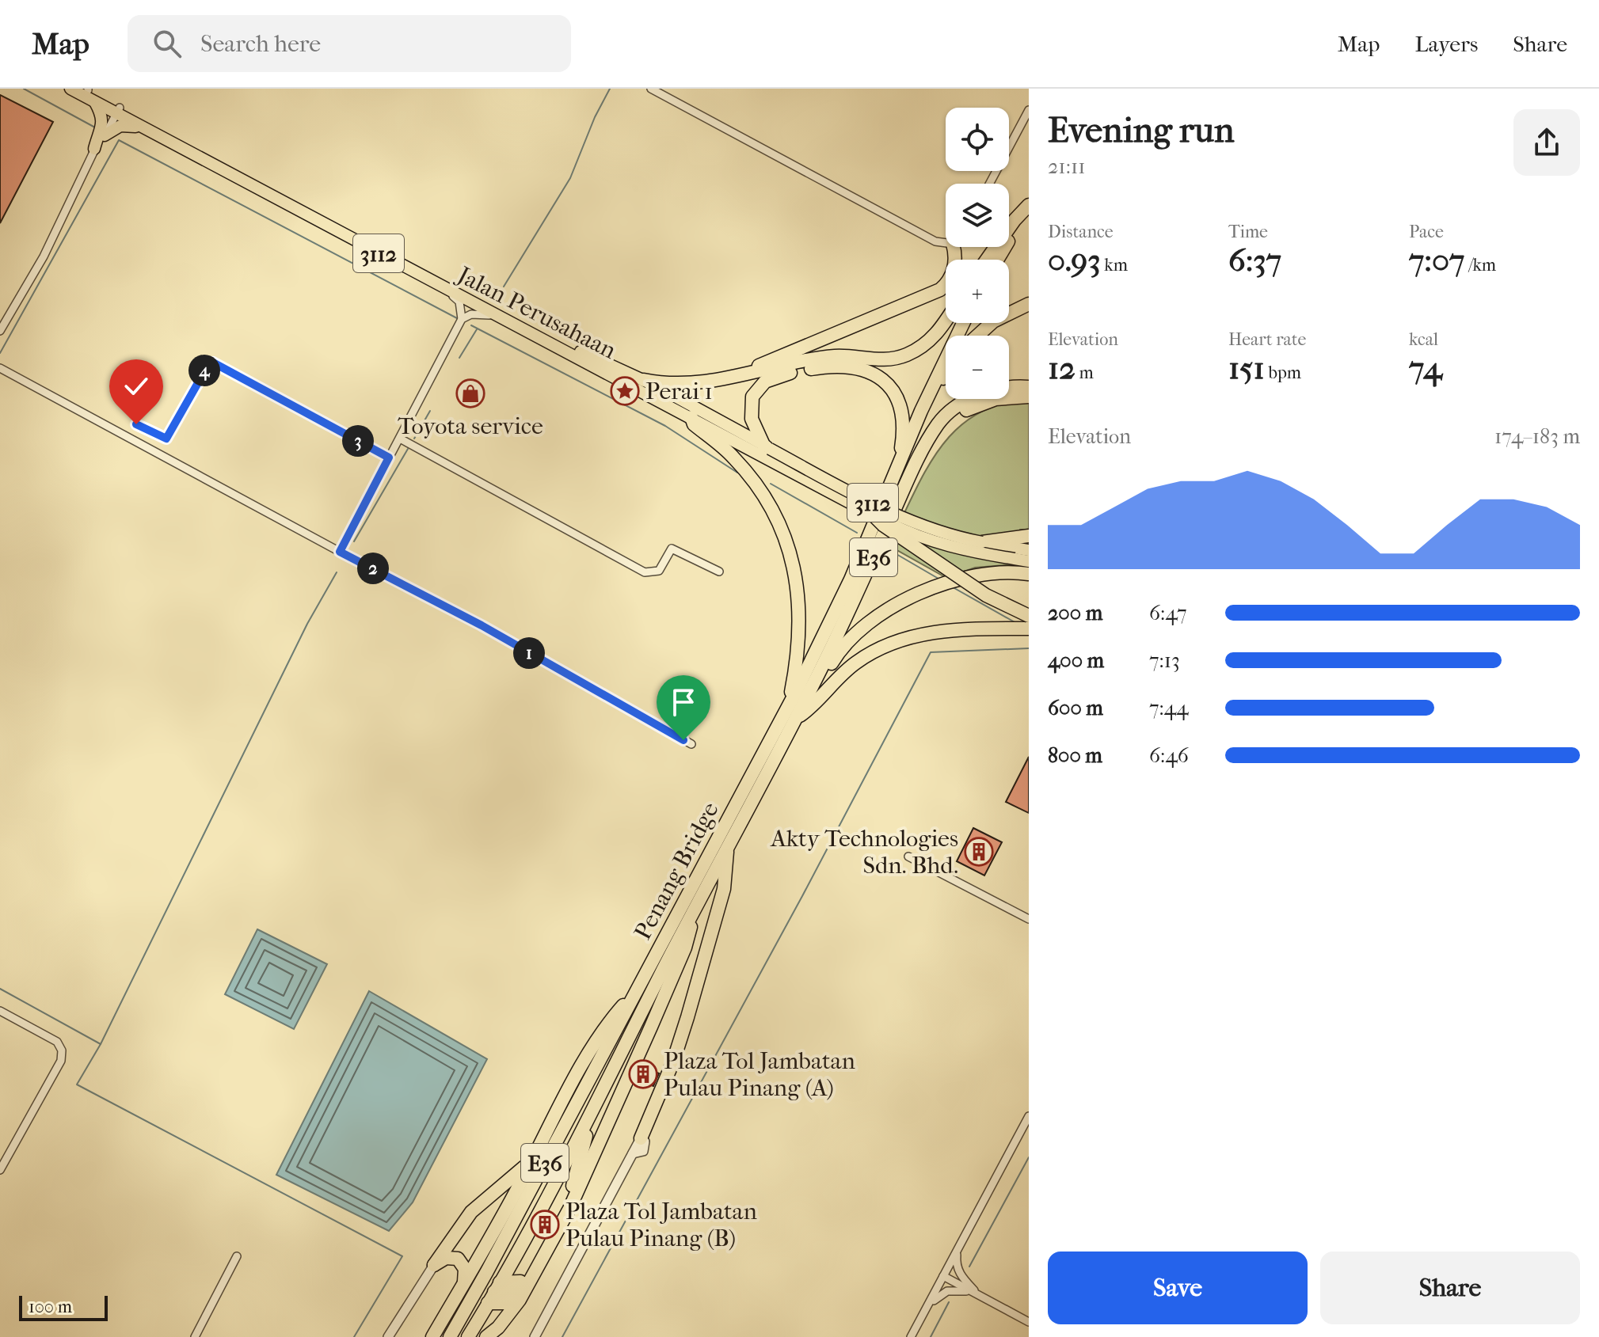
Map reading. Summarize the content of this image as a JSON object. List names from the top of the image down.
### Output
{
  "streets": {
    "highway": ["E36", "Penang Bridge"],
    "main road": ["3112", "Jalan Perusahaan"]
  },
  "places": {
    "place": ["Perai 1"],
    "shop": ["Toyota service"],
    "building": ["Akty Technologies Sdn. Bhd.", "Plaza Tol Jambatan Pulau Pinang (A)", "Plaza Tol Jambatan Pulau Pinang (B)"]
  },
  "scale_bar": "100 m",
  "page": {
    "header": "Map",
    "search": "Search here",
    "nav": ["Map", "Layers", "Share"],
    "heading": ["Evening run", "21:11"],
    "map_buttons": ["+", "−"],
    "stats": [
      ["Distance", "0.93 km"],
      ["Time", "6:37"],
      ["Pace", "7:07 /km"],
      ["Elevation", "12 m"],
      ["Heart rate", "151 bpm"],
      ["kcal", "74"]
    ],
    "pins": [
      "4",
      "3",
      "2",
      "1"
    ],
    "chart": ["Elevation", "174–183 m"],
    "list": [
      {
        "name": "200 m",
        "note": "6:47"
      },
      {
        "name": "400 m",
        "note": "7:13"
      },
      {
        "name": "600 m",
        "note": "7:44"
      },
      {
        "name": "800 m",
        "note": "6:46"
      }
    ],
    "buttons": ["Save", "Share"],
    "scale": "100 m"
  }
}
